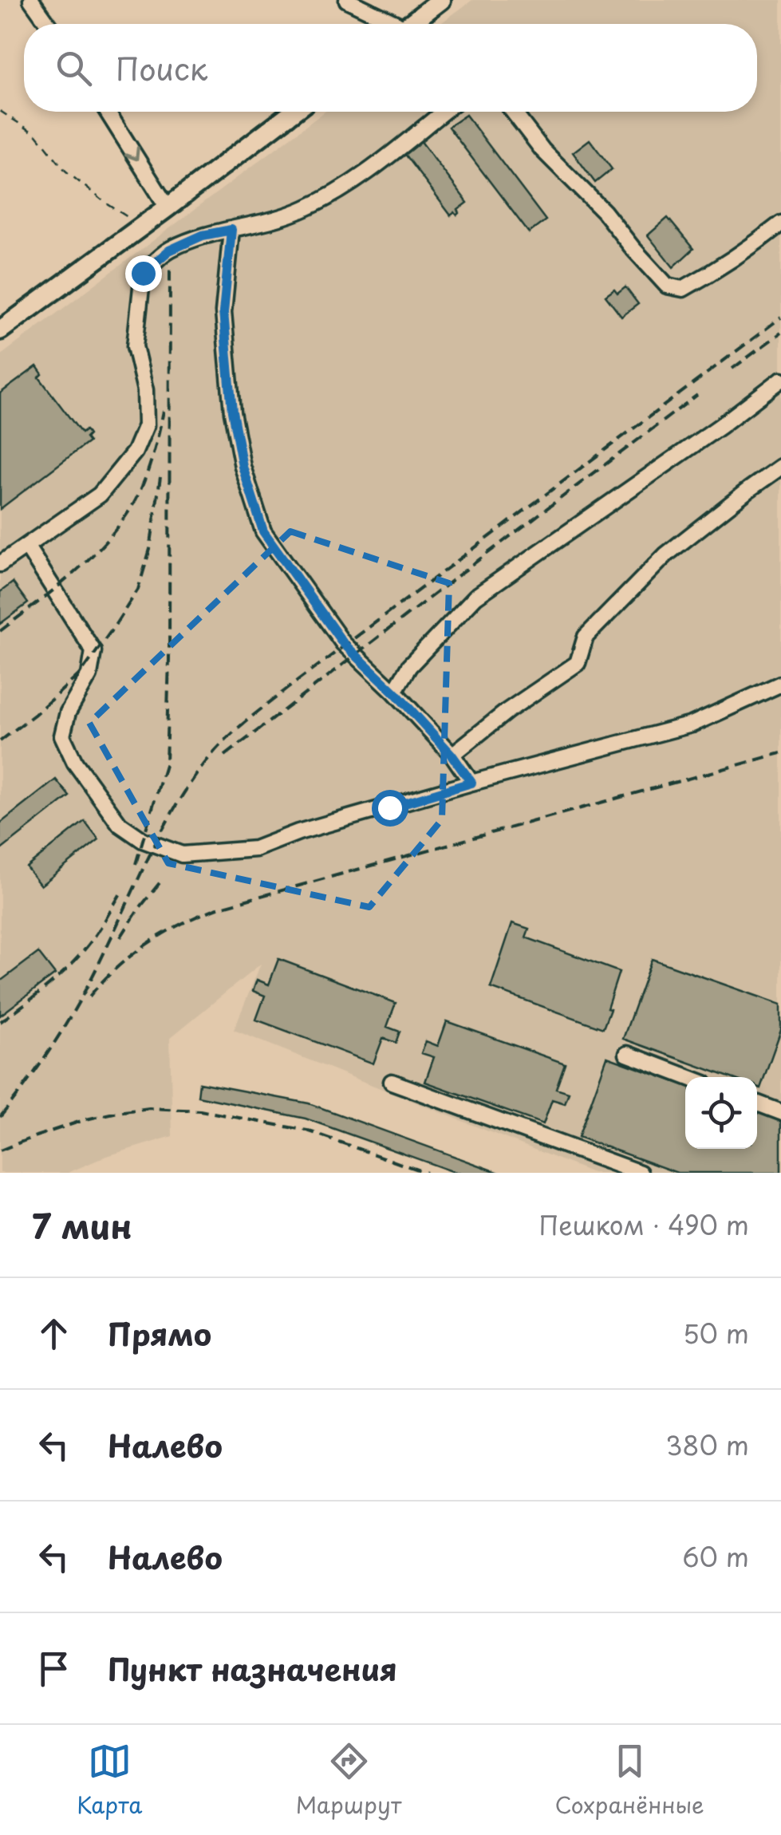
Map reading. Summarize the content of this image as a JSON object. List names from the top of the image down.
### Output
{
  "page": {
    "search": "Поиск",
    "heading": ["7 мин", "Пешком · 490 m"],
    "list": [
      ["Прямо", "50 m"],
      ["Налево", "380 m"],
      ["Налево", "60 m"],
      "Пункт назначения"
    ],
    "nav": ["Карта", "Маршрут", "Сохранённые"]
  }
}
